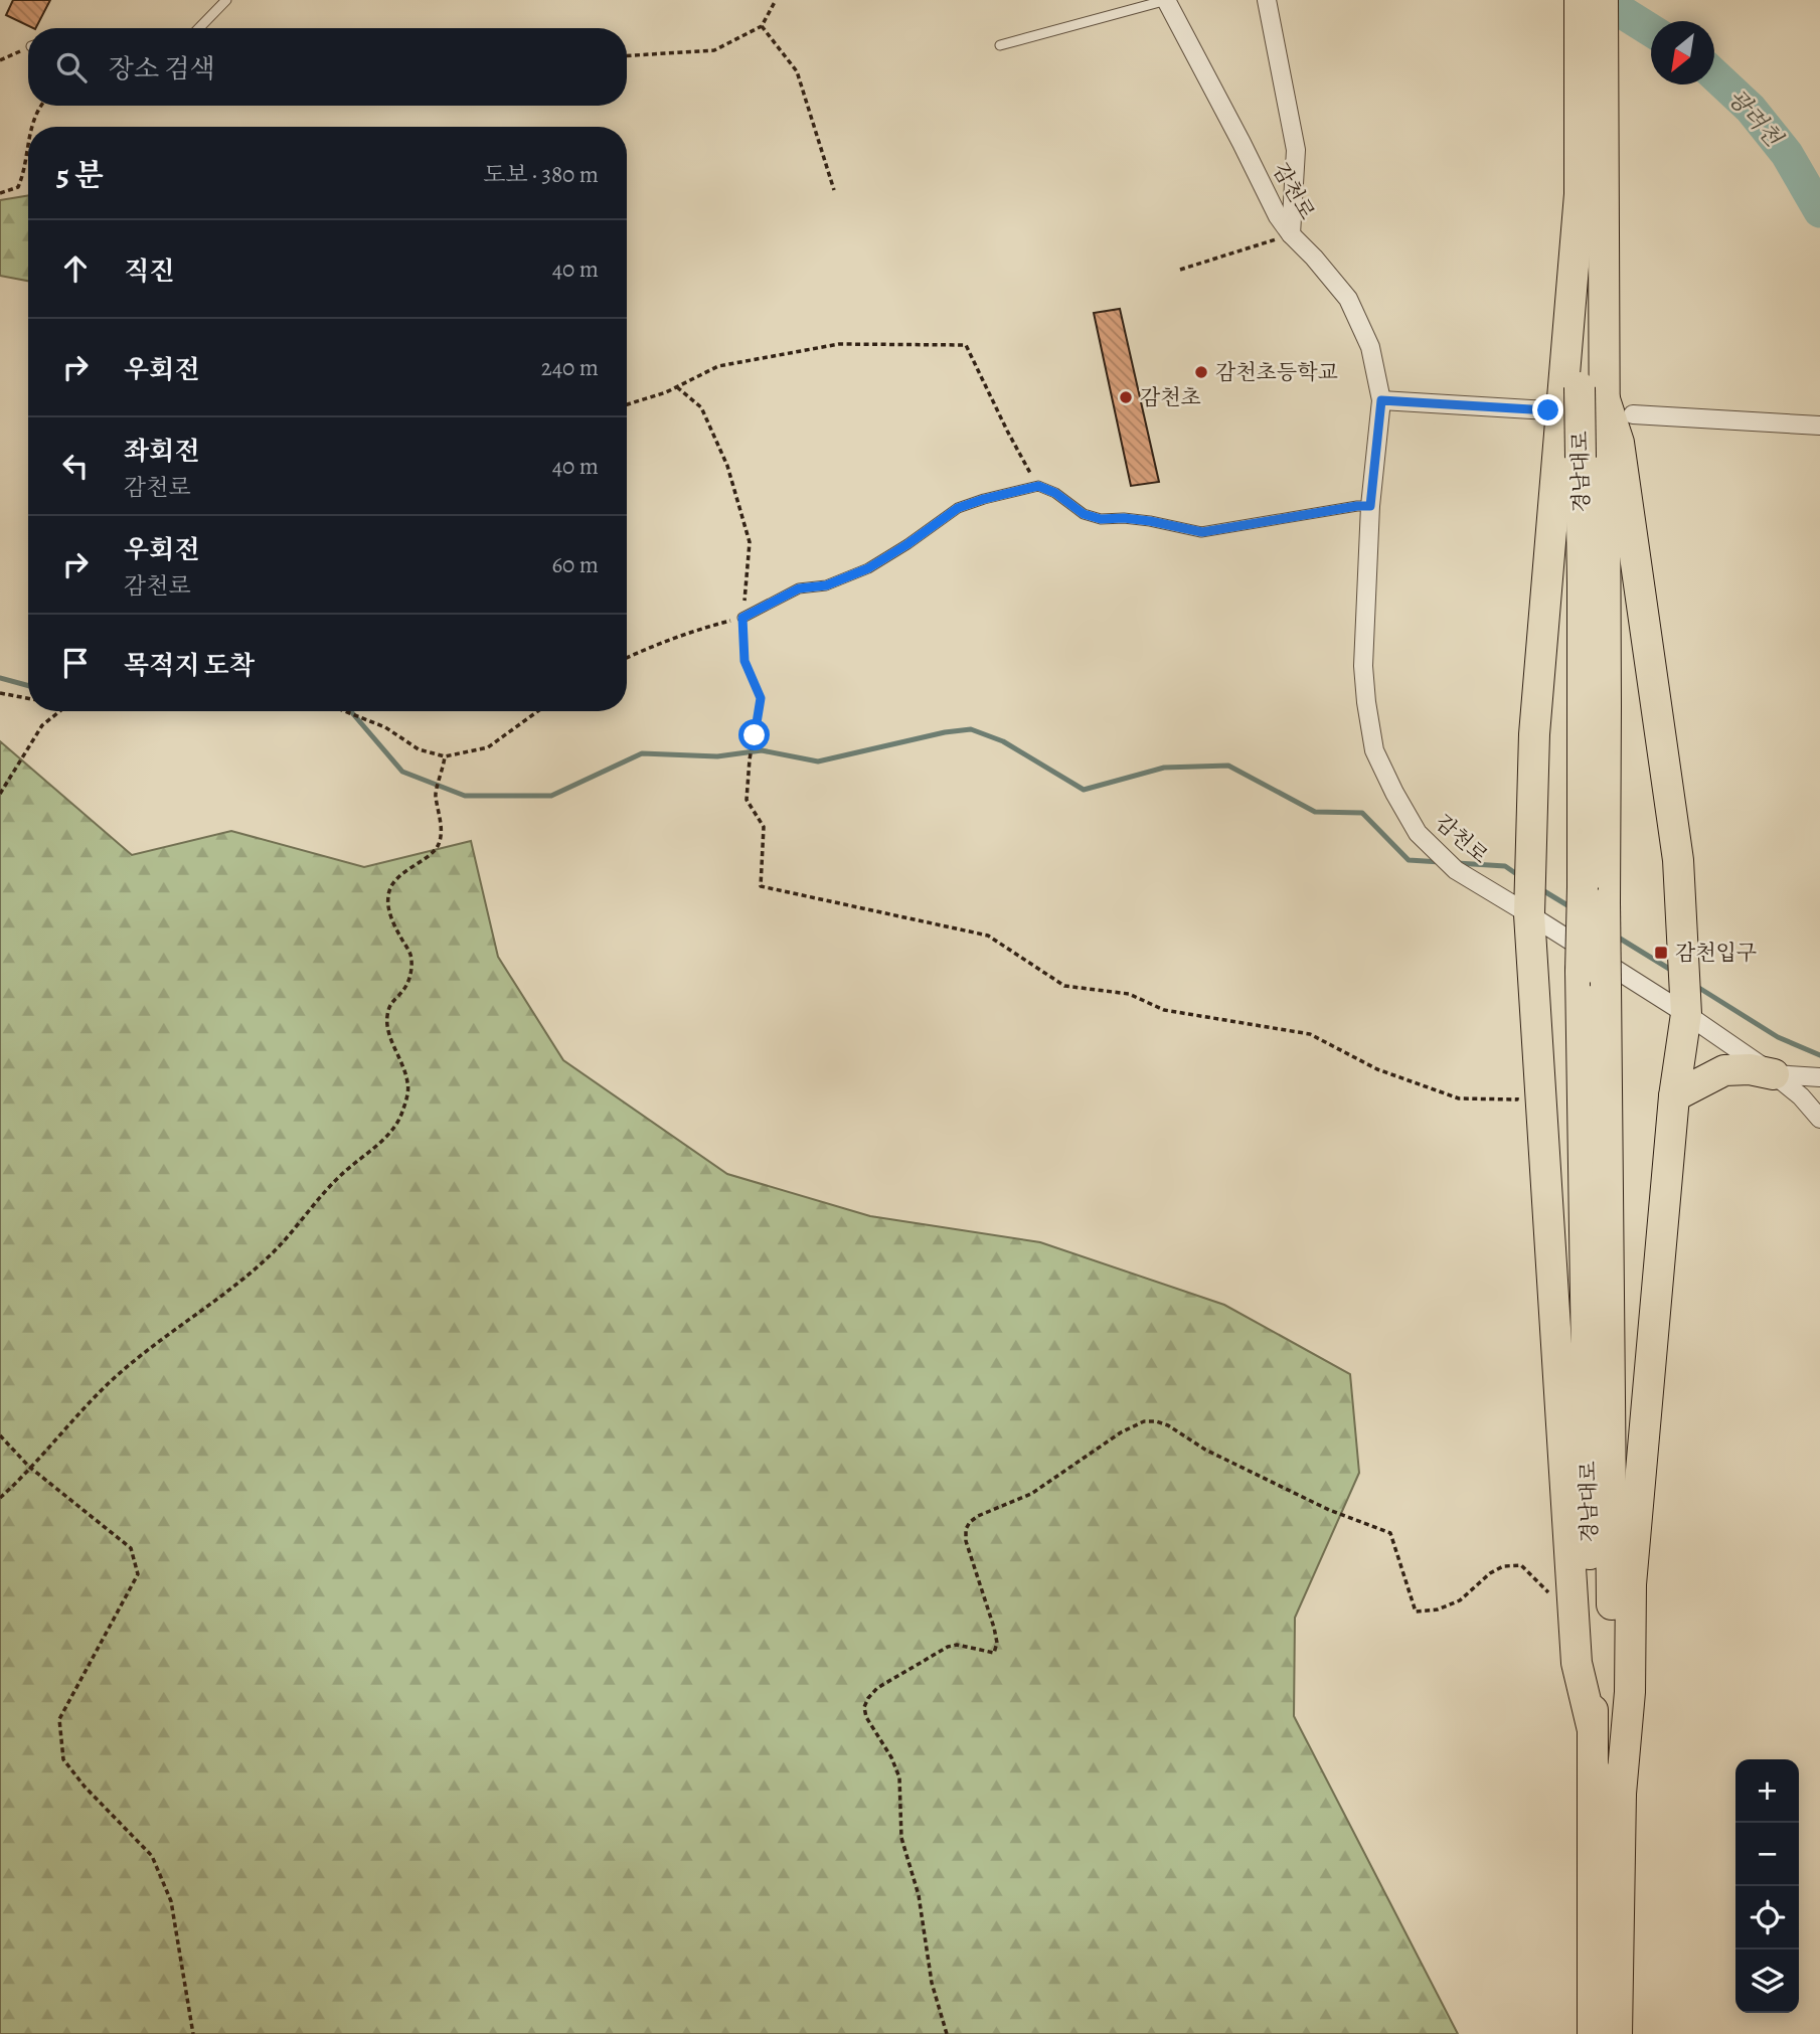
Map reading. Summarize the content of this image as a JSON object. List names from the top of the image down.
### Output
{
  "streets": {
    "highway": ["경남대로"],
    "street": ["감천로"]
  },
  "water": ["광려천"],
  "places": {
    "other": ["감천초등학교", "감천초"],
    "transit": ["감천입구"]
  },
  "north": "bottom left",
  "page": {
    "search": "장소 검색",
    "heading": ["5 분", "도보 · 380 m"],
    "list": [
      ["직진", "40 m"],
      ["우회전", "240 m"],
      ["좌회전", "감천로", "40 m"],
      ["우회전", "감천로", "60 m"],
      "목적지 도착"
    ],
    "map_buttons": ["+", "−"]
  }
}
